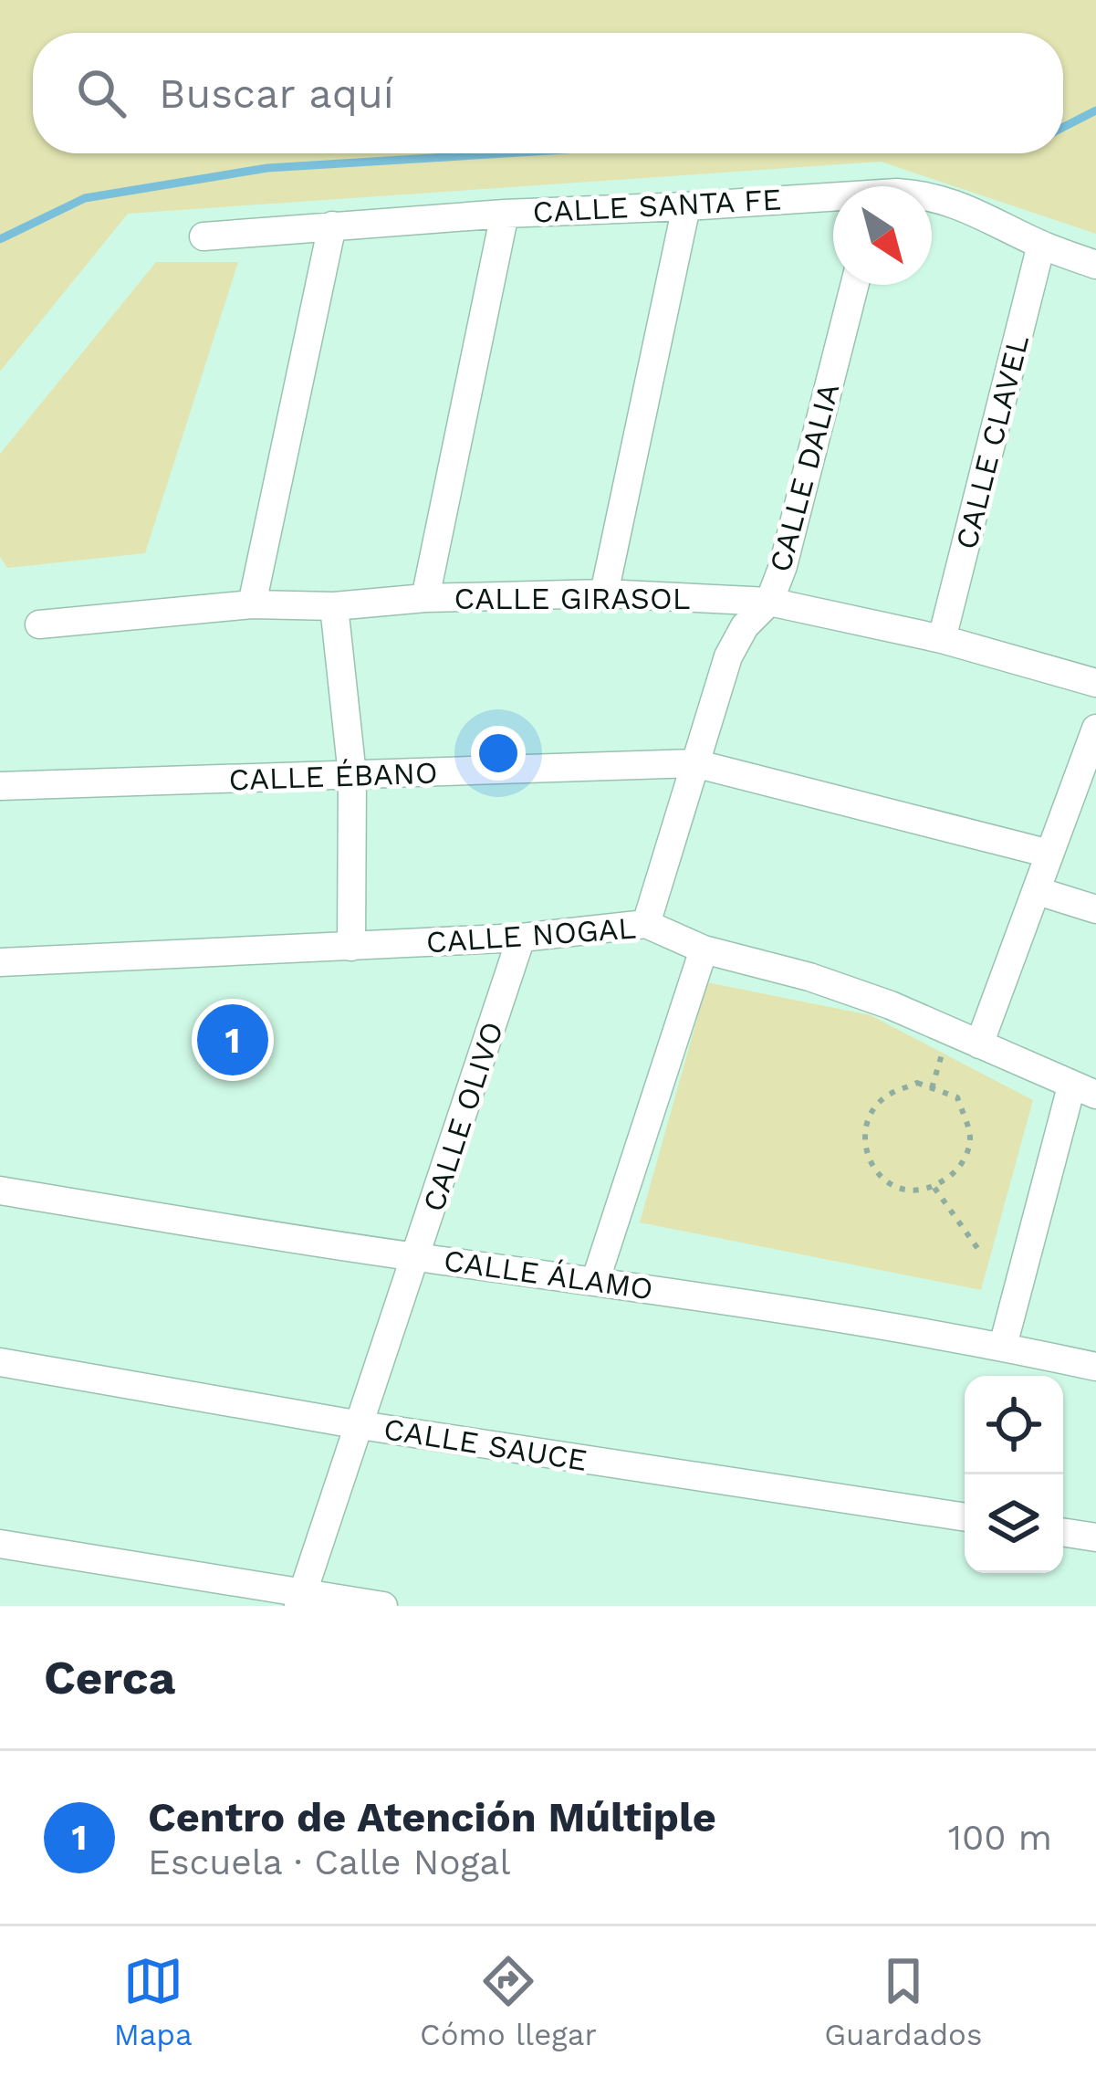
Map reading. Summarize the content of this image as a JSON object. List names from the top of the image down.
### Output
{
  "streets": {
    "street": [
      "CALLE SANTA FE",
      "CALLE CLAVEL",
      "CALLE DALIA",
      "CALLE GIRASOL",
      "CALLE ÉBANO",
      "CALLE NOGAL",
      "CALLE OLIVO",
      "CALLE ÁLAMO",
      "CALLE SAUCE"
    ]
  },
  "crossings": [
    ["CALLE SANTA FE", "CALLE CLAVEL"],
    ["CALLE CLAVEL", "CALLE GIRASOL"],
    ["CALLE DALIA", "CALLE GIRASOL"],
    ["CALLE DALIA", "CALLE ÉBANO"],
    ["CALLE DALIA", "CALLE NOGAL"],
    ["CALLE NOGAL", "CALLE OLIVO"],
    ["CALLE OLIVO", "CALLE ÁLAMO"],
    ["CALLE OLIVO", "CALLE SAUCE"]
  ],
  "north": "bottom right",
  "page": {
    "search": "Buscar aquí",
    "pins": "1",
    "heading": "Cerca",
    "list": [
      {
        "mark": "1",
        "name": "Centro de Atención Múltiple",
        "note": "Escuela · Calle Nogal",
        "value": "100 m"
      }
    ],
    "nav": ["Mapa", "Cómo llegar", "Guardados"]
  }
}
